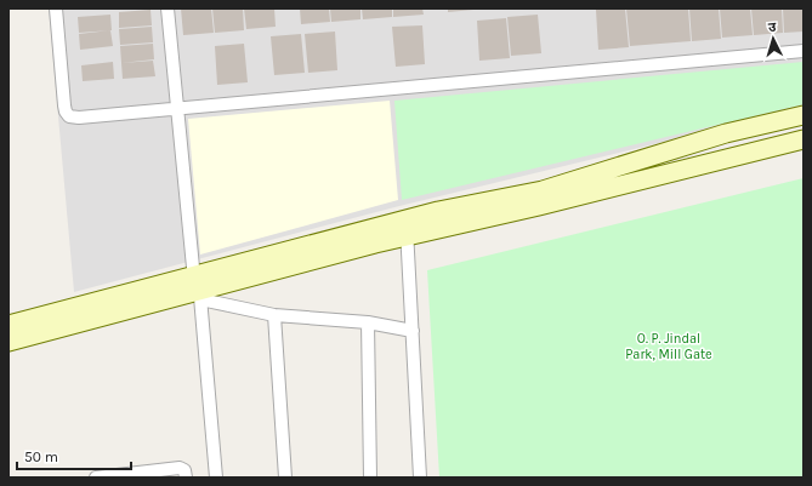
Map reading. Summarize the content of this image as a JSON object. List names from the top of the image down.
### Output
{
  "parks": ["O. P. Jindal Park, Mill Gate"],
  "scale_bar": "50 m",
  "north": "top"
}
